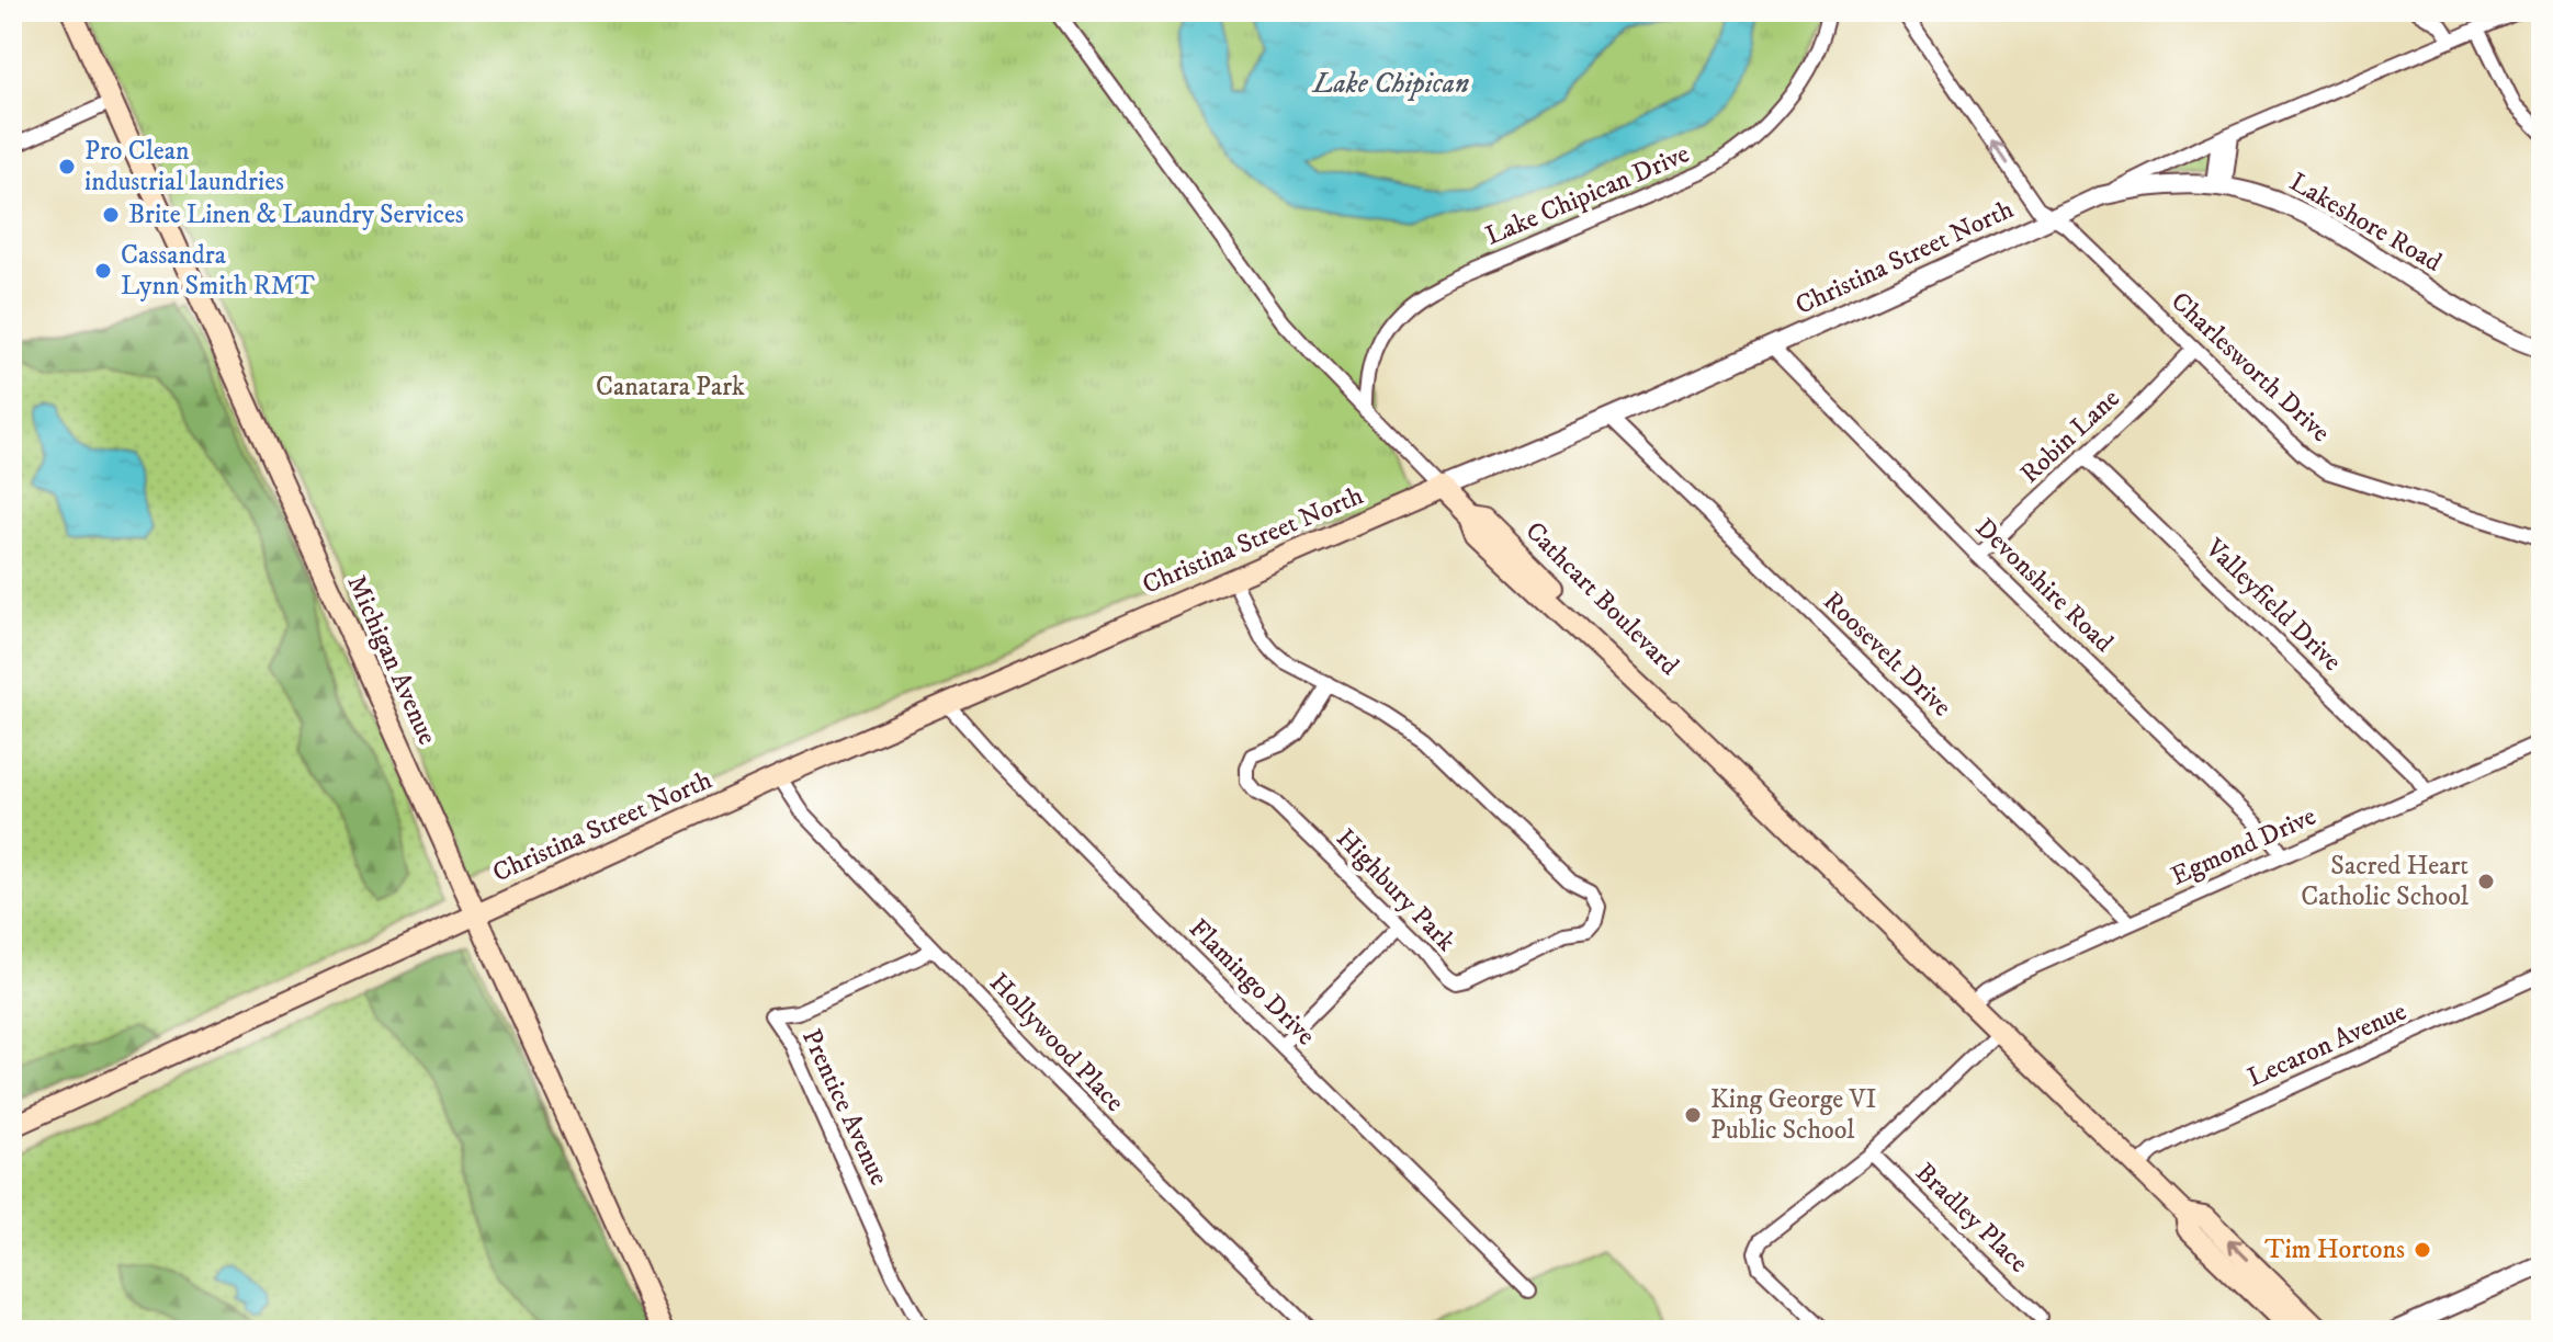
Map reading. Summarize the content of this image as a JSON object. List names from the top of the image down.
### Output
{
  "streets": {
    "main road": ["Christina Street North", "Cathcart Boulevard", "Michigan Avenue"],
    "street": [
      "Lake Chipican Drive",
      "Lakeshore Road",
      "Charlesworth Drive",
      "Robin Lane",
      "Devonshire Road",
      "Valleyfield Drive",
      "Roosevelt Drive",
      "Egmond Drive",
      "Highbury Park",
      "Flamingo Drive",
      "Hollywood Place",
      "Lecaron Avenue",
      "Prentice Avenue",
      "Bradley Place"
    ]
  },
  "crossings": [
    ["Lakeshore Road", "Christina Street North"],
    ["Christina Street North", "Charlesworth Drive"],
    ["Christina Street North", "Devonshire Road"],
    ["Christina Street North", "Cathcart Boulevard"],
    ["Christina Street North", "Roosevelt Drive"],
    ["Christina Street North", "Michigan Avenue"],
    ["Christina Street North", "Highbury Park"],
    ["Christina Street North", "Flamingo Drive"],
    ["Christina Street North", "Hollywood Place"],
    ["Charlesworth Drive", "Robin Lane"],
    ["Robin Lane", "Devonshire Road"],
    ["Robin Lane", "Valleyfield Drive"],
    ["Devonshire Road", "Egmond Drive"],
    ["Cathcart Boulevard", "Egmond Drive"],
    ["Cathcart Boulevard", "Lecaron Avenue"],
    ["Valleyfield Drive", "Egmond Drive"],
    ["Roosevelt Drive", "Egmond Drive"],
    ["Hollywood Place", "Prentice Avenue"]
  ],
  "water": ["Lake Chipican"],
  "parks": ["Canatara Park"],
  "places": [
    "Pro Clean industrial laundries",
    "Brite Linen & Laundry Services",
    "Cassandra Lynn Smith RMT",
    "Sacred Heart Catholic School",
    "King George VI Public School",
    "Tim Hortons"
  ]
}
